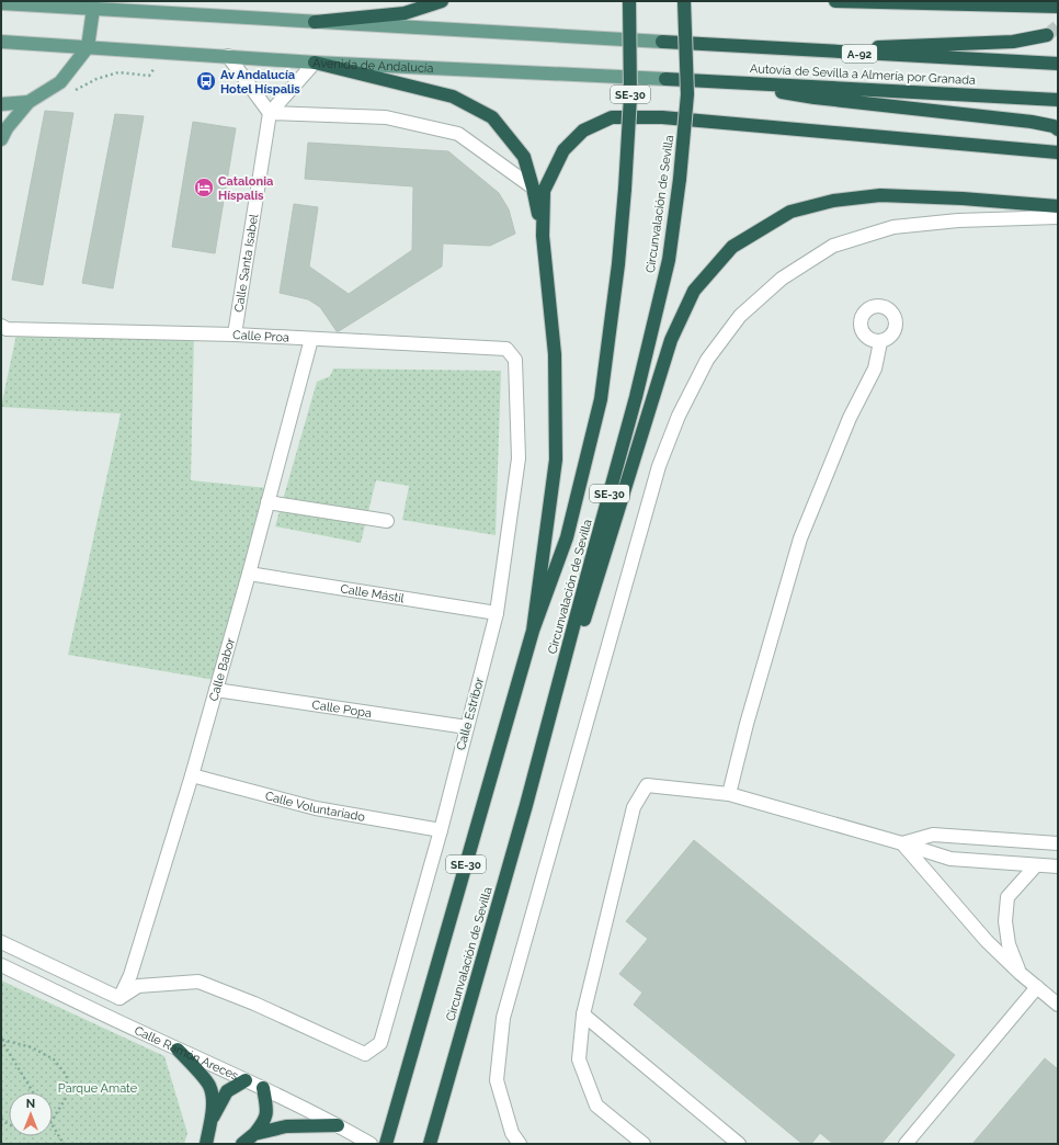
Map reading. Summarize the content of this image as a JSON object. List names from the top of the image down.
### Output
{
  "streets": {
    "highway": [
      "A-92",
      "Autovía de Sevilla a Almería por Granada",
      "SE-30",
      "Circunvalación de Sevilla"
    ],
    "main road": ["Avenida de Andalucía"],
    "street": [
      "Calle Santa Isabel",
      "Calle Proa",
      "Calle Mástil",
      "Calle Babor",
      "Calle Popa",
      "Calle Estribor",
      "Calle Voluntariado",
      "Calle Ramón Areces"
    ]
  },
  "crossings": [
    ["Avenida de Andalucía", "Autovía de Sevilla a Almería por Granada"],
    ["Calle Santa Isabel", "Calle Proa"],
    ["Calle Proa", "Calle Babor"],
    ["Calle Proa", "Calle Estribor"],
    ["Calle Mástil", "Calle Babor"],
    ["Calle Mástil", "Calle Estribor"],
    ["Calle Babor", "Calle Popa"],
    ["Calle Babor", "Calle Estribor"],
    ["Calle Babor", "Calle Voluntariado"],
    ["Calle Popa", "Calle Estribor"],
    ["Calle Estribor", "Calle Voluntariado"]
  ],
  "parks": ["Parque Amate"],
  "places": {
    "bus stop": ["Av Andalucía Hotel Híspalis"],
    "hotel": ["Catalonia Híspalis"]
  },
  "north": "top"
}
